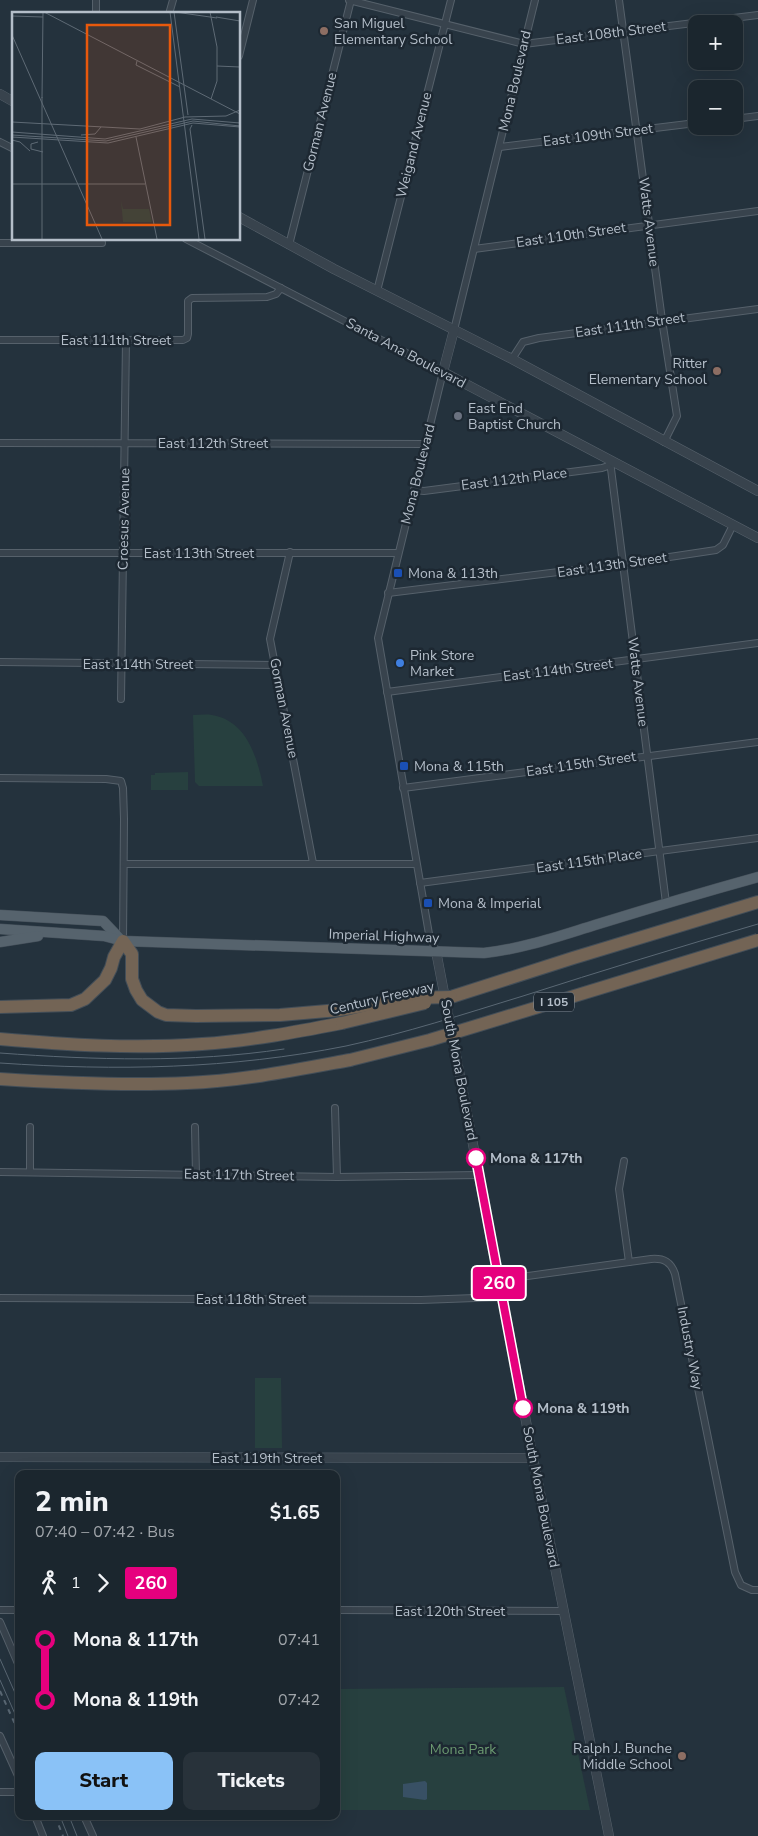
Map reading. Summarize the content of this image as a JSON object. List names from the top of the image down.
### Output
{
  "streets": {
    "highway": ["Century Freeway", "I 105"],
    "main road": ["Imperial Highway"],
    "street": [
      "East 108th Street",
      "Mona Boulevard",
      "Gorman Avenue",
      "East 109th Street",
      "Weigand Avenue",
      "Watts Avenue",
      "East 110th Street",
      "East 111th Street",
      "Santa Ana Boulevard",
      "East 112th Street",
      "East 112th Place",
      "Croesus Avenue",
      "East 113th Street",
      "East 114th Street",
      "East 115th Street",
      "East 115th Place",
      "South Mona Boulevard",
      "East 117th Street",
      "East 118th Street",
      "Industry Way",
      "East 119th Street",
      "East 120th Street"
    ]
  },
  "crossings": [
    ["East 108th Street", "Mona Boulevard"],
    ["East 108th Street", "Gorman Avenue"],
    ["East 108th Street", "Weigand Avenue"],
    ["East 108th Street", "Watts Avenue"],
    ["Mona Boulevard", "East 109th Street"],
    ["Mona Boulevard", "East 110th Street"],
    ["Mona Boulevard", "Santa Ana Boulevard"],
    ["Mona Boulevard", "East 112th Street"],
    ["Mona Boulevard", "East 112th Place"],
    ["Mona Boulevard", "East 113th Street"],
    ["Mona Boulevard", "East 114th Street"],
    ["Mona Boulevard", "East 115th Street"],
    ["Mona Boulevard", "East 115th Place"],
    ["Mona Boulevard", "Imperial Highway"],
    ["Mona Boulevard", "South Mona Boulevard"],
    ["Gorman Avenue", "East 113th Street"],
    ["Gorman Avenue", "East 114th Street"],
    ["East 109th Street", "Watts Avenue"],
    ["Watts Avenue", "East 110th Street"],
    ["Watts Avenue", "East 111th Street"],
    ["Watts Avenue", "Santa Ana Boulevard"],
    ["Watts Avenue", "East 112th Place"],
    ["Watts Avenue", "East 113th Street"],
    ["Watts Avenue", "East 114th Street"],
    ["Watts Avenue", "East 115th Street"],
    ["Watts Avenue", "East 115th Place"],
    ["Watts Avenue", "Imperial Highway"],
    ["East 111th Street", "Santa Ana Boulevard"],
    ["East 111th Street", "Croesus Avenue"],
    ["Santa Ana Boulevard", "East 112th Place"],
    ["Santa Ana Boulevard", "East 113th Street"],
    ["East 112th Street", "Croesus Avenue"],
    ["Croesus Avenue", "East 113th Street"],
    ["Croesus Avenue", "East 114th Street"],
    ["Imperial Highway", "South Mona Boulevard"],
    ["South Mona Boulevard", "East 117th Street"],
    ["South Mona Boulevard", "East 118th Street"],
    ["South Mona Boulevard", "Industry Way"],
    ["South Mona Boulevard", "East 119th Street"],
    ["South Mona Boulevard", "East 120th Street"]
  ],
  "parks": ["Mona Park"],
  "places": {
    "other": [
      "San Miguel Elementary School",
      "Ritter Elementary School",
      "East End Baptist Church",
      "Pink Store Market",
      "Mona & 117th",
      "Mona & 119th",
      "Ralph J. Bunche Middle School"
    ],
    "transit": ["Mona & 113th", "Mona & 115th", "Mona & Imperial"]
  },
  "lines": ["bus line 260"],
  "page": {
    "on_map": "260",
    "map_buttons": ["+", "−"],
    "heading": ["2 min", "07:40 – 07:42 · Bus", "$1.65"],
    "legs": ["1", "260"],
    "list": [
      {
        "name": "Mona & 117th",
        "value": "07:41"
      },
      {
        "name": "Mona & 119th",
        "value": "07:42"
      }
    ],
    "buttons": ["Start", "Tickets"]
  }
}
